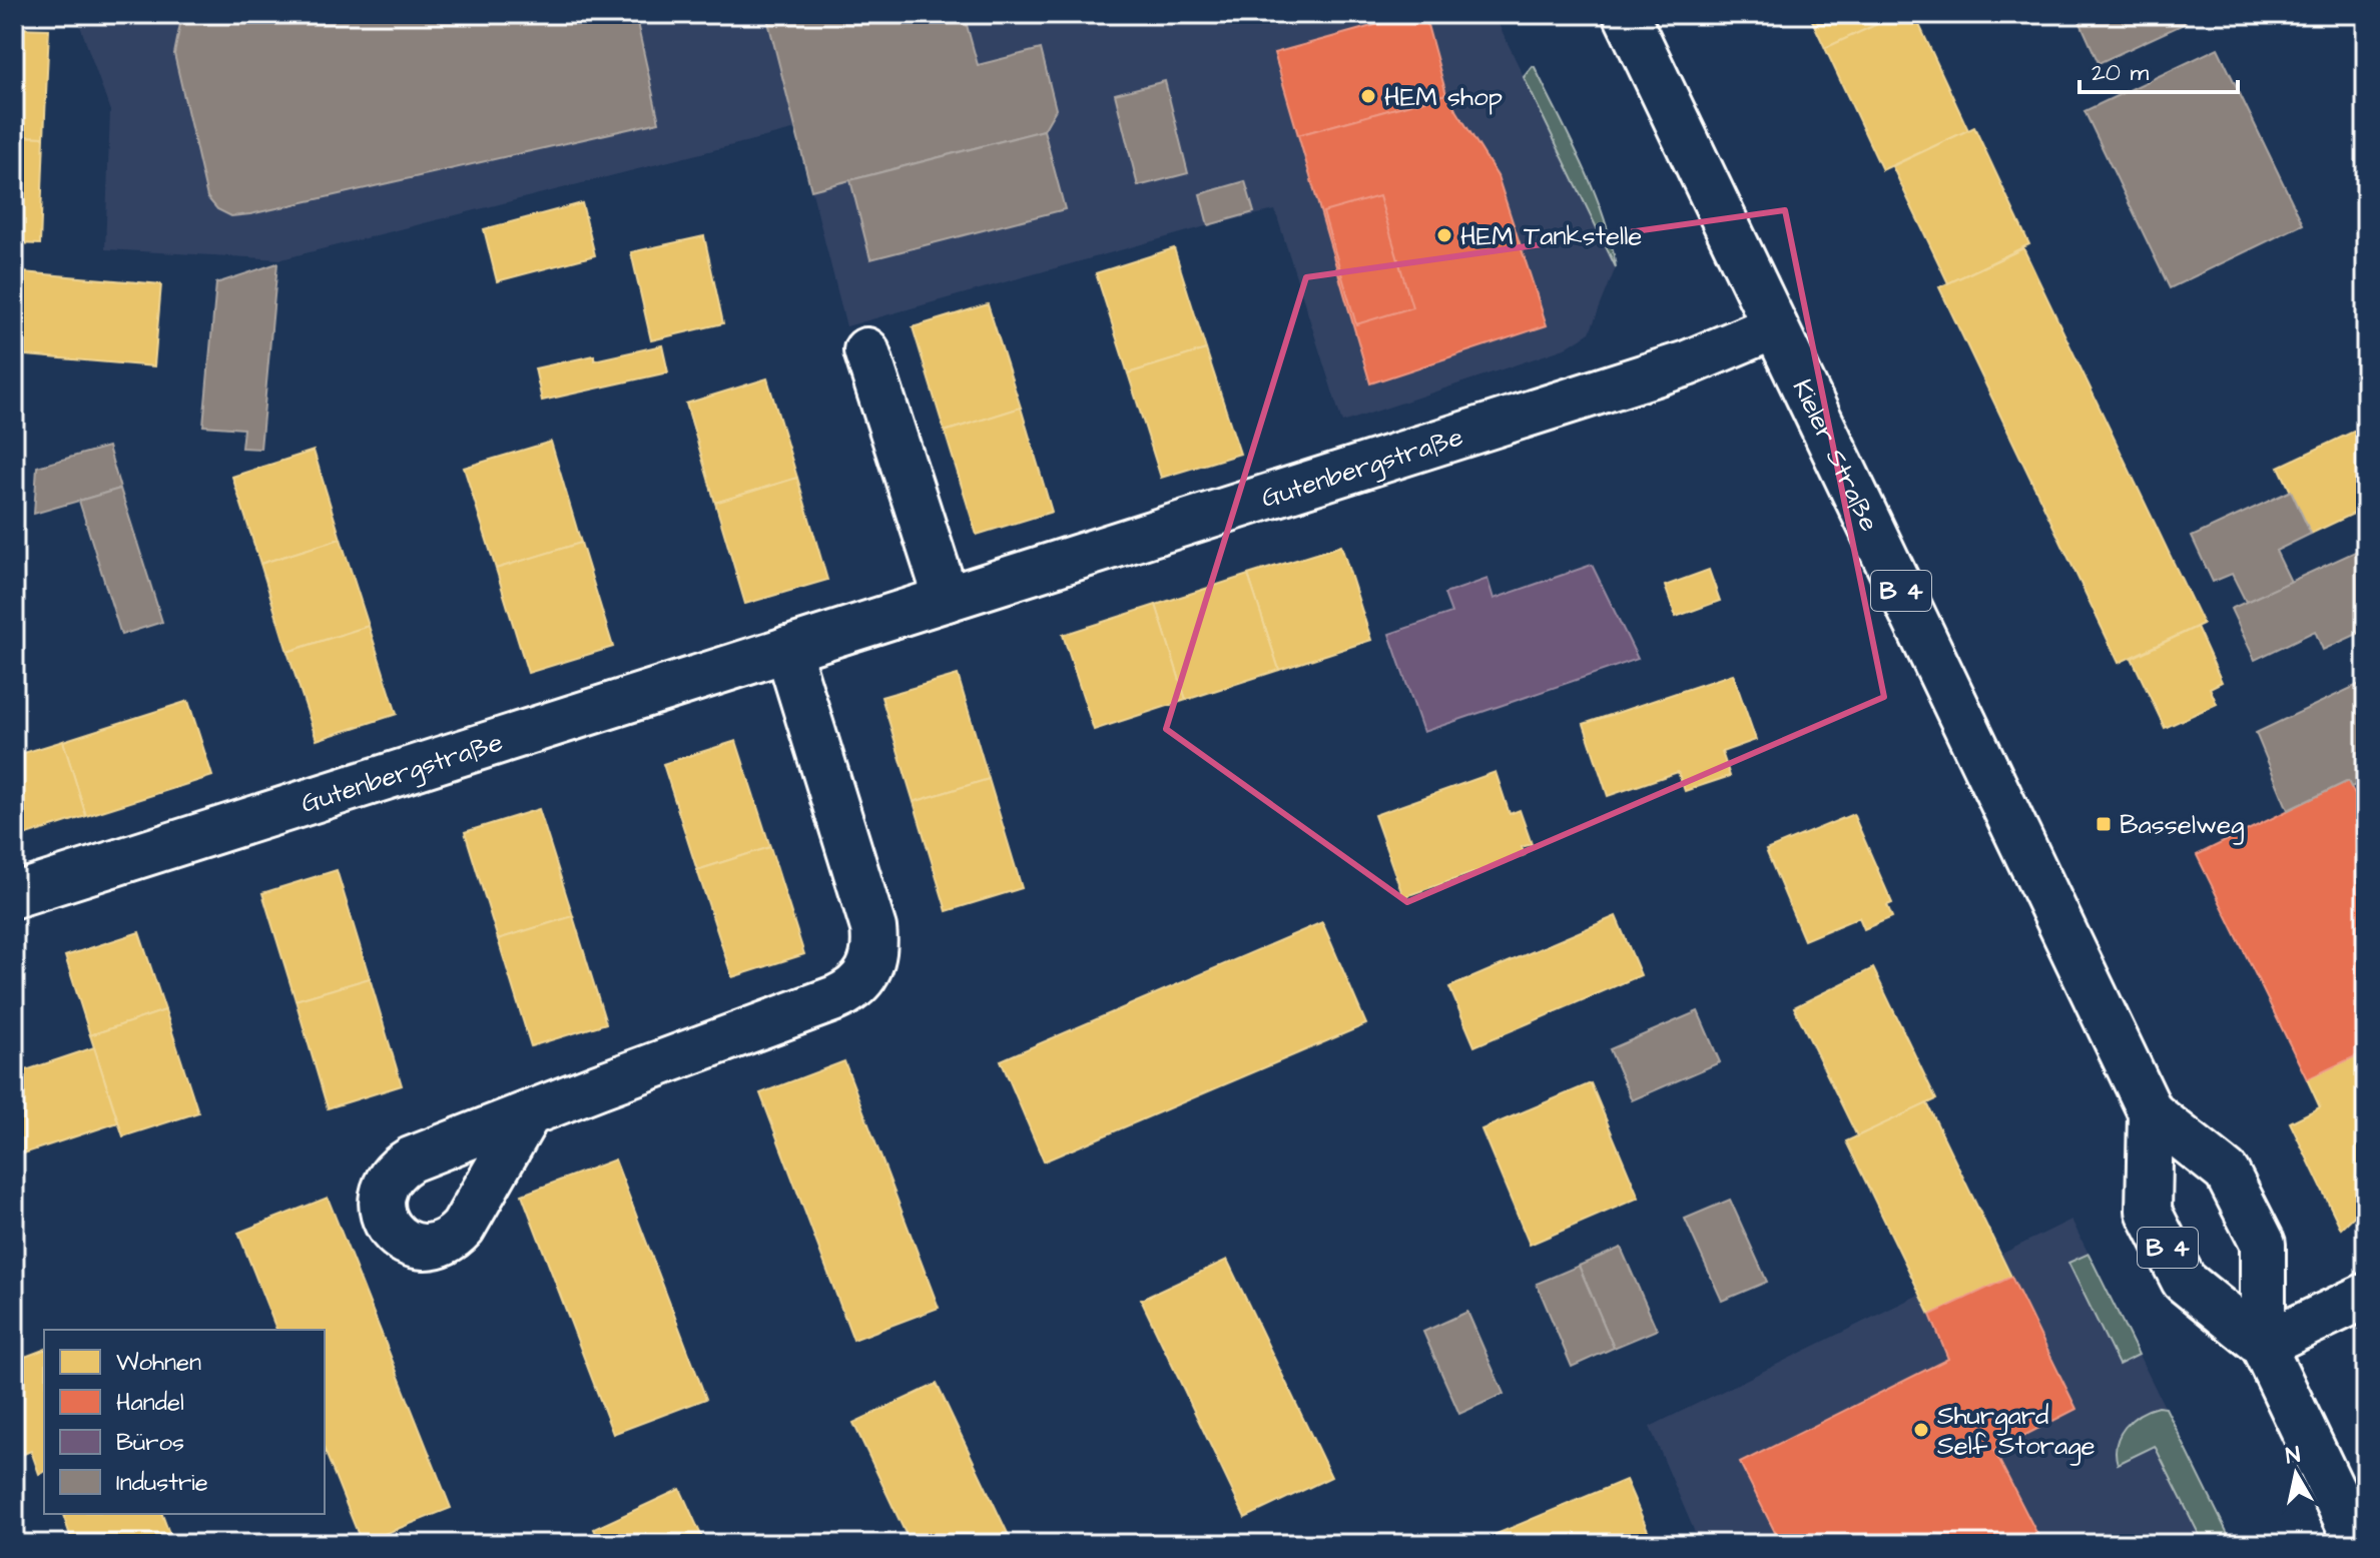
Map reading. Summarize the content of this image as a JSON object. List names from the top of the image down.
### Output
{
  "streets": {
    "street": ["Kieler Straße", "Gutenbergstraße", "B 4"]
  },
  "crossings": [
    ["Kieler Straße", "Gutenbergstraße"]
  ],
  "places": {
    "other": ["HEM shop", "HEM Tankstelle", "Shurgard Self Storage"],
    "transit": ["Basselweg"]
  },
  "legend": [
    "Wohnen",
    "Handel",
    "Büros",
    "Industrie"
  ],
  "scale_bar": "20 m",
  "north": "top"
}
